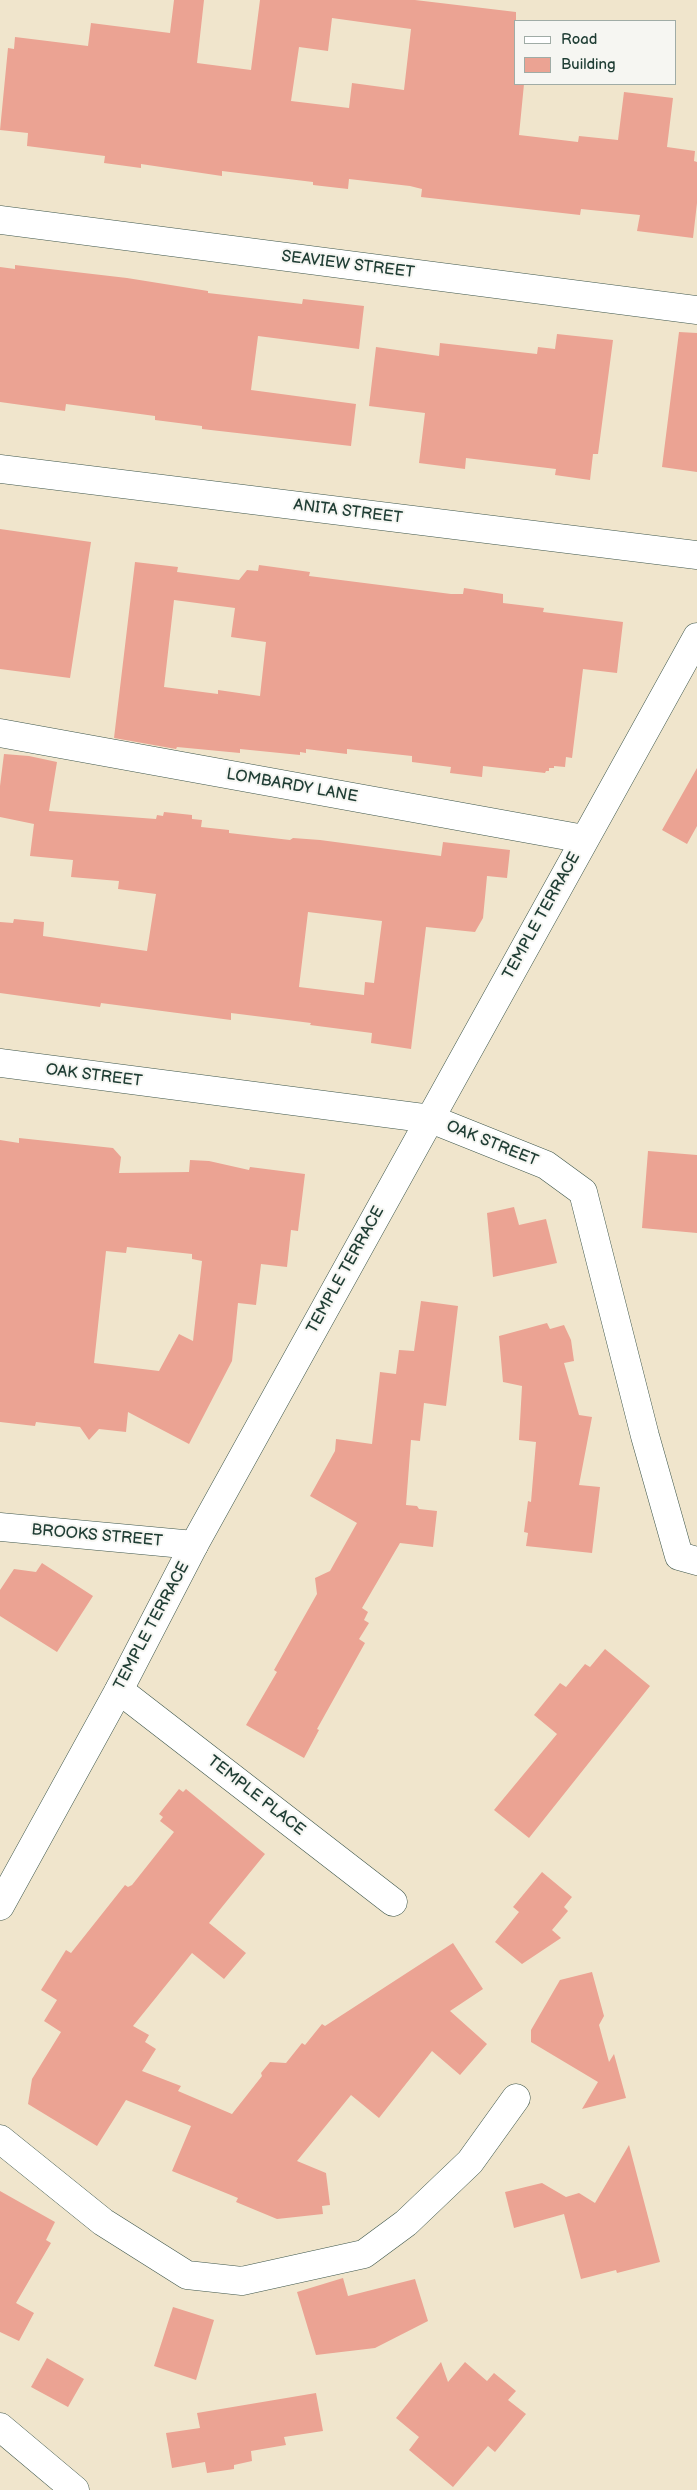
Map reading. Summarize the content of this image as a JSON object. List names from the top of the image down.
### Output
{
  "streets": {
    "street": [
      "SEAVIEW STREET",
      "ANITA STREET",
      "LOMBARDY LANE",
      "TEMPLE TERRACE",
      "OAK STREET",
      "BROOKS STREET",
      "TEMPLE PLACE"
    ]
  },
  "crossings": [
    ["LOMBARDY LANE", "TEMPLE TERRACE"],
    ["TEMPLE TERRACE", "OAK STREET"],
    ["TEMPLE TERRACE", "BROOKS STREET"],
    ["TEMPLE TERRACE", "TEMPLE PLACE"]
  ],
  "legend": ["Road", "Building"]
}
